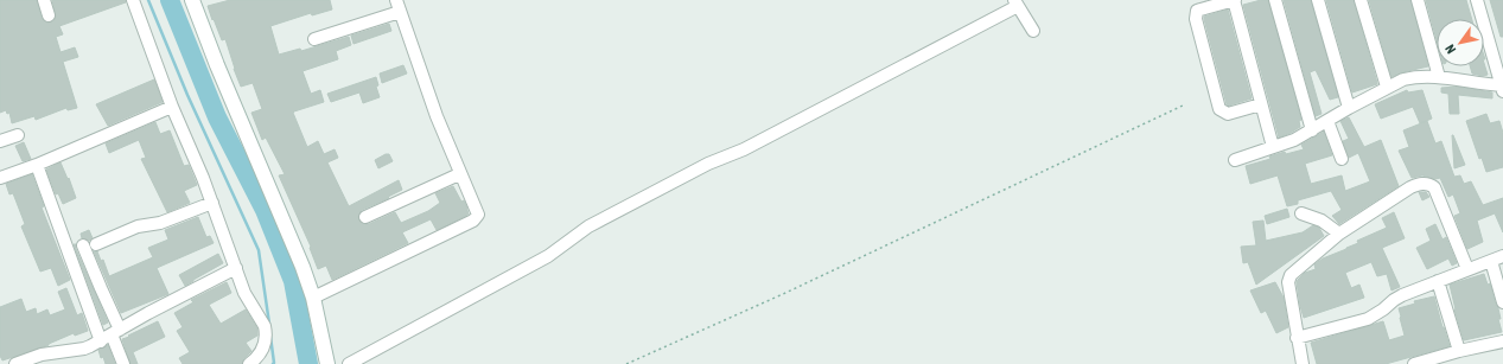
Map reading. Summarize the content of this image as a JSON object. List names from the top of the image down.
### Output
{
  "north": "bottom left"
}
